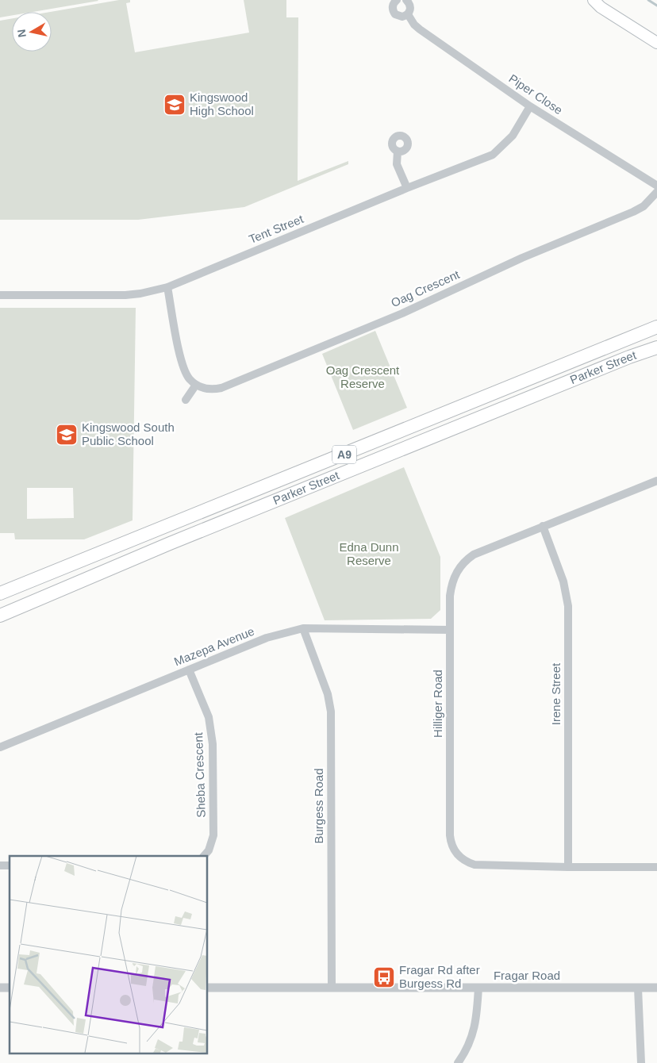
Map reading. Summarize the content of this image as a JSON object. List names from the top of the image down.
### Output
{
  "streets": {
    "highway": ["Parker Street", "A9"],
    "street": [
      "Piper Close",
      "Tent Street",
      "Oag Crescent",
      "Mazepa Avenue",
      "Irene Street",
      "Hilliger Road",
      "Sheba Crescent",
      "Burgess Road",
      "Fragar Road"
    ]
  },
  "crossings": [
    ["Piper Close", "Tent Street"],
    ["Mazepa Avenue", "Hilliger Road"],
    ["Mazepa Avenue", "Sheba Crescent"],
    ["Mazepa Avenue", "Burgess Road"],
    ["Irene Street", "Hilliger Road"],
    ["Burgess Road", "Fragar Road"]
  ],
  "parks": ["Oag Crescent Reserve", "Edna Dunn Reserve"],
  "places": {
    "school or university": ["Kingswood High School", "Kingswood South Public School"],
    "bus stop": ["Fragar Rd after Burgess Rd"]
  },
  "north": "left"
}
